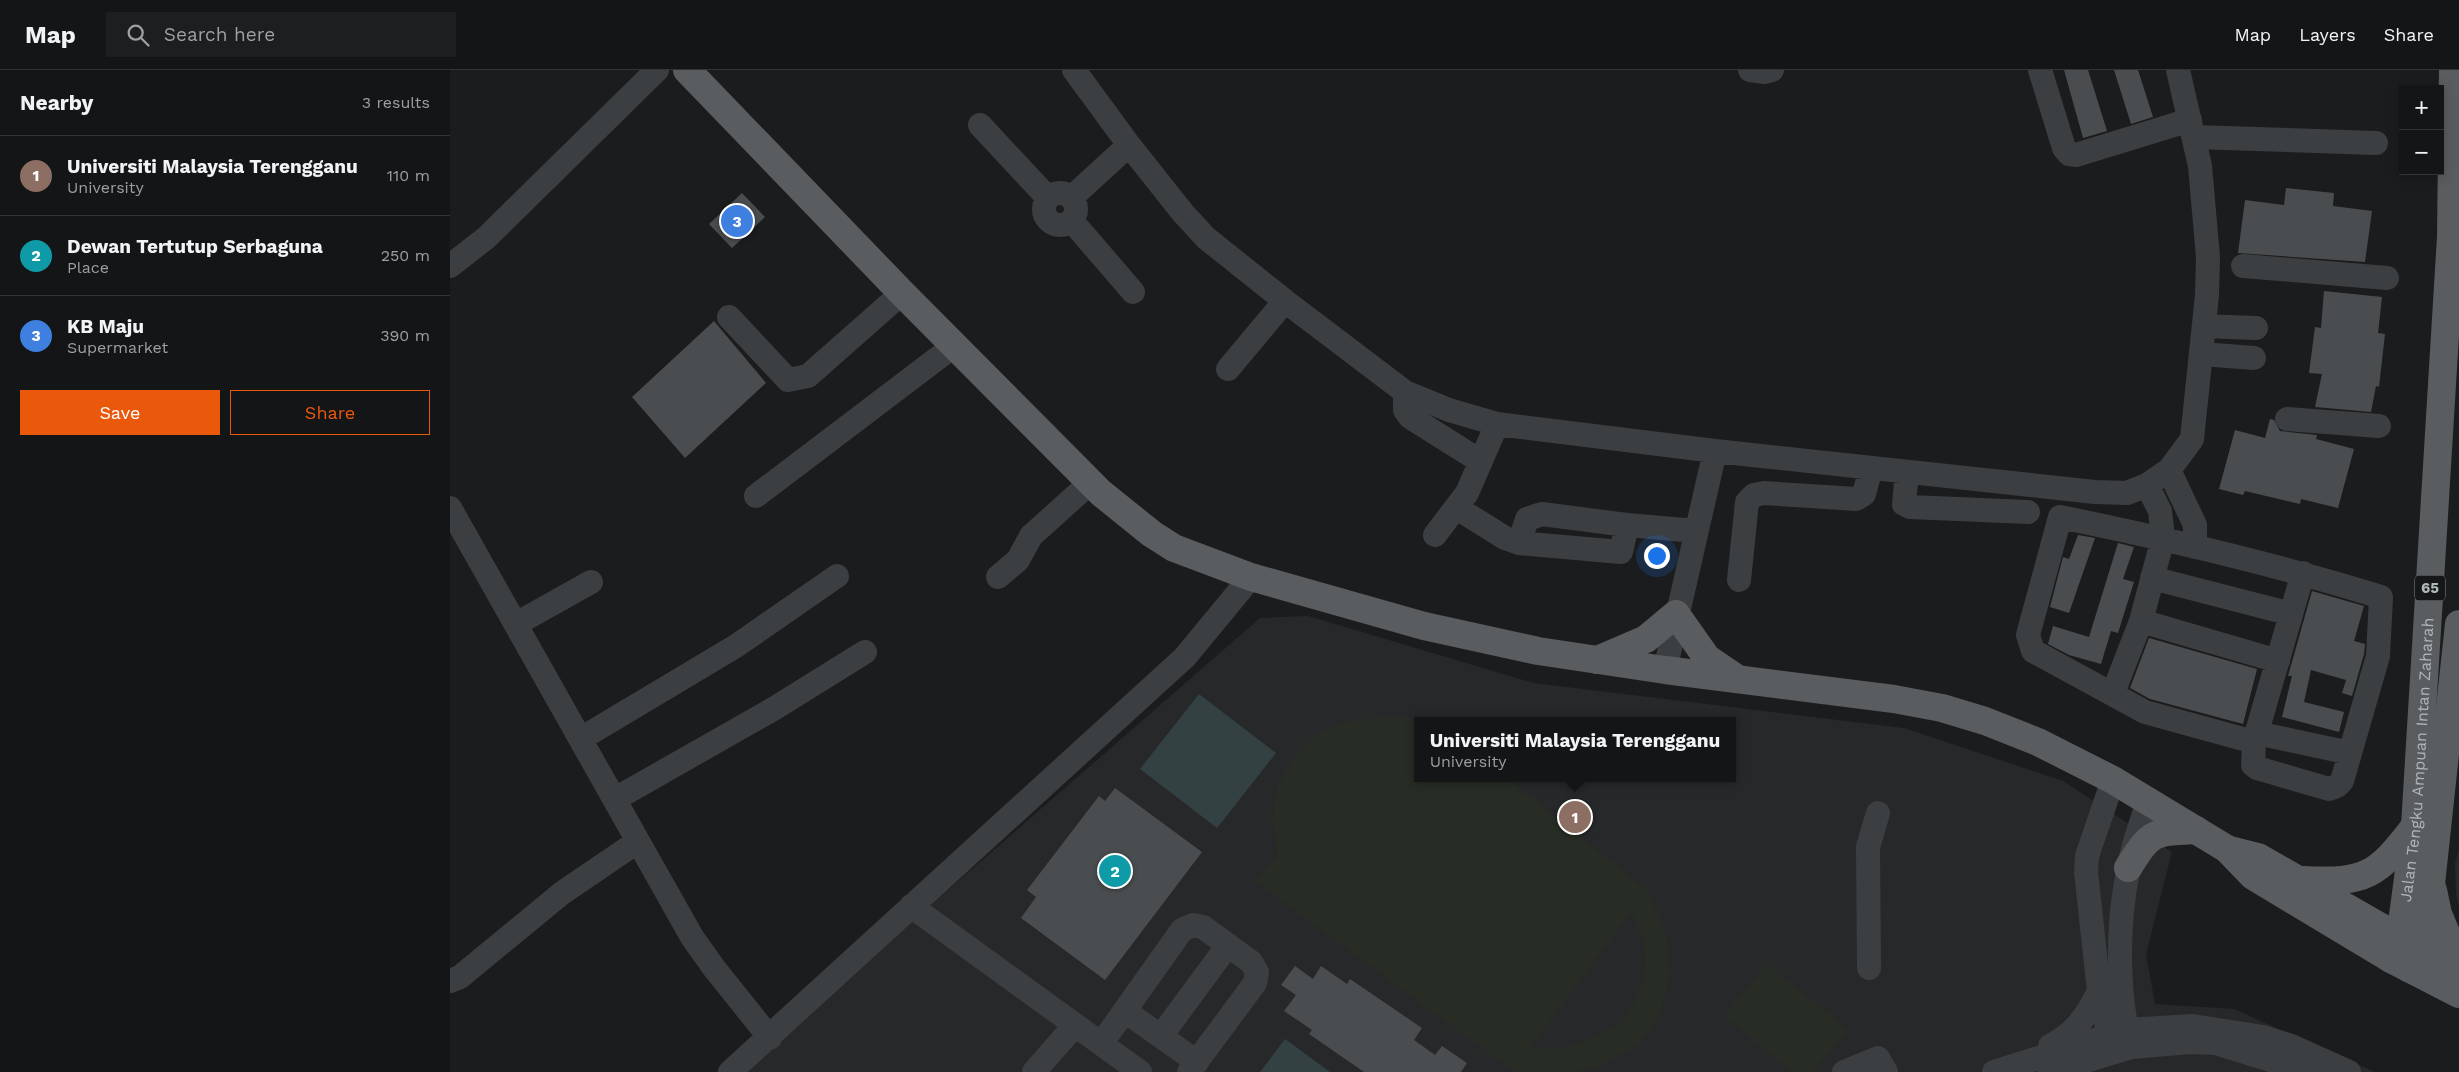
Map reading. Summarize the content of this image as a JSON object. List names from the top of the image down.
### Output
{
  "streets": {
    "main road": ["65", "Jalan Tengku Ampuan Intan Zaharah"]
  },
  "page": {
    "header": "Map",
    "search": "Search here",
    "nav": ["Map", "Layers", "Share"],
    "heading": ["Nearby", "3 results"],
    "map_buttons": ["+", "−"],
    "list": [
      {
        "mark": "1",
        "name": "Universiti Malaysia Terengganu",
        "note": "University",
        "value": "110 m"
      },
      {
        "mark": "2",
        "name": "Dewan Tertutup Serbaguna",
        "note": "Place",
        "value": "250 m"
      },
      {
        "mark": "3",
        "name": "KB Maju",
        "note": "Supermarket",
        "value": "390 m"
      }
    ],
    "pins": ["3", "1", "2"],
    "buttons": ["Save", "Share"],
    "popup": ["Universiti Malaysia Terengganu", "University"]
  }
}
